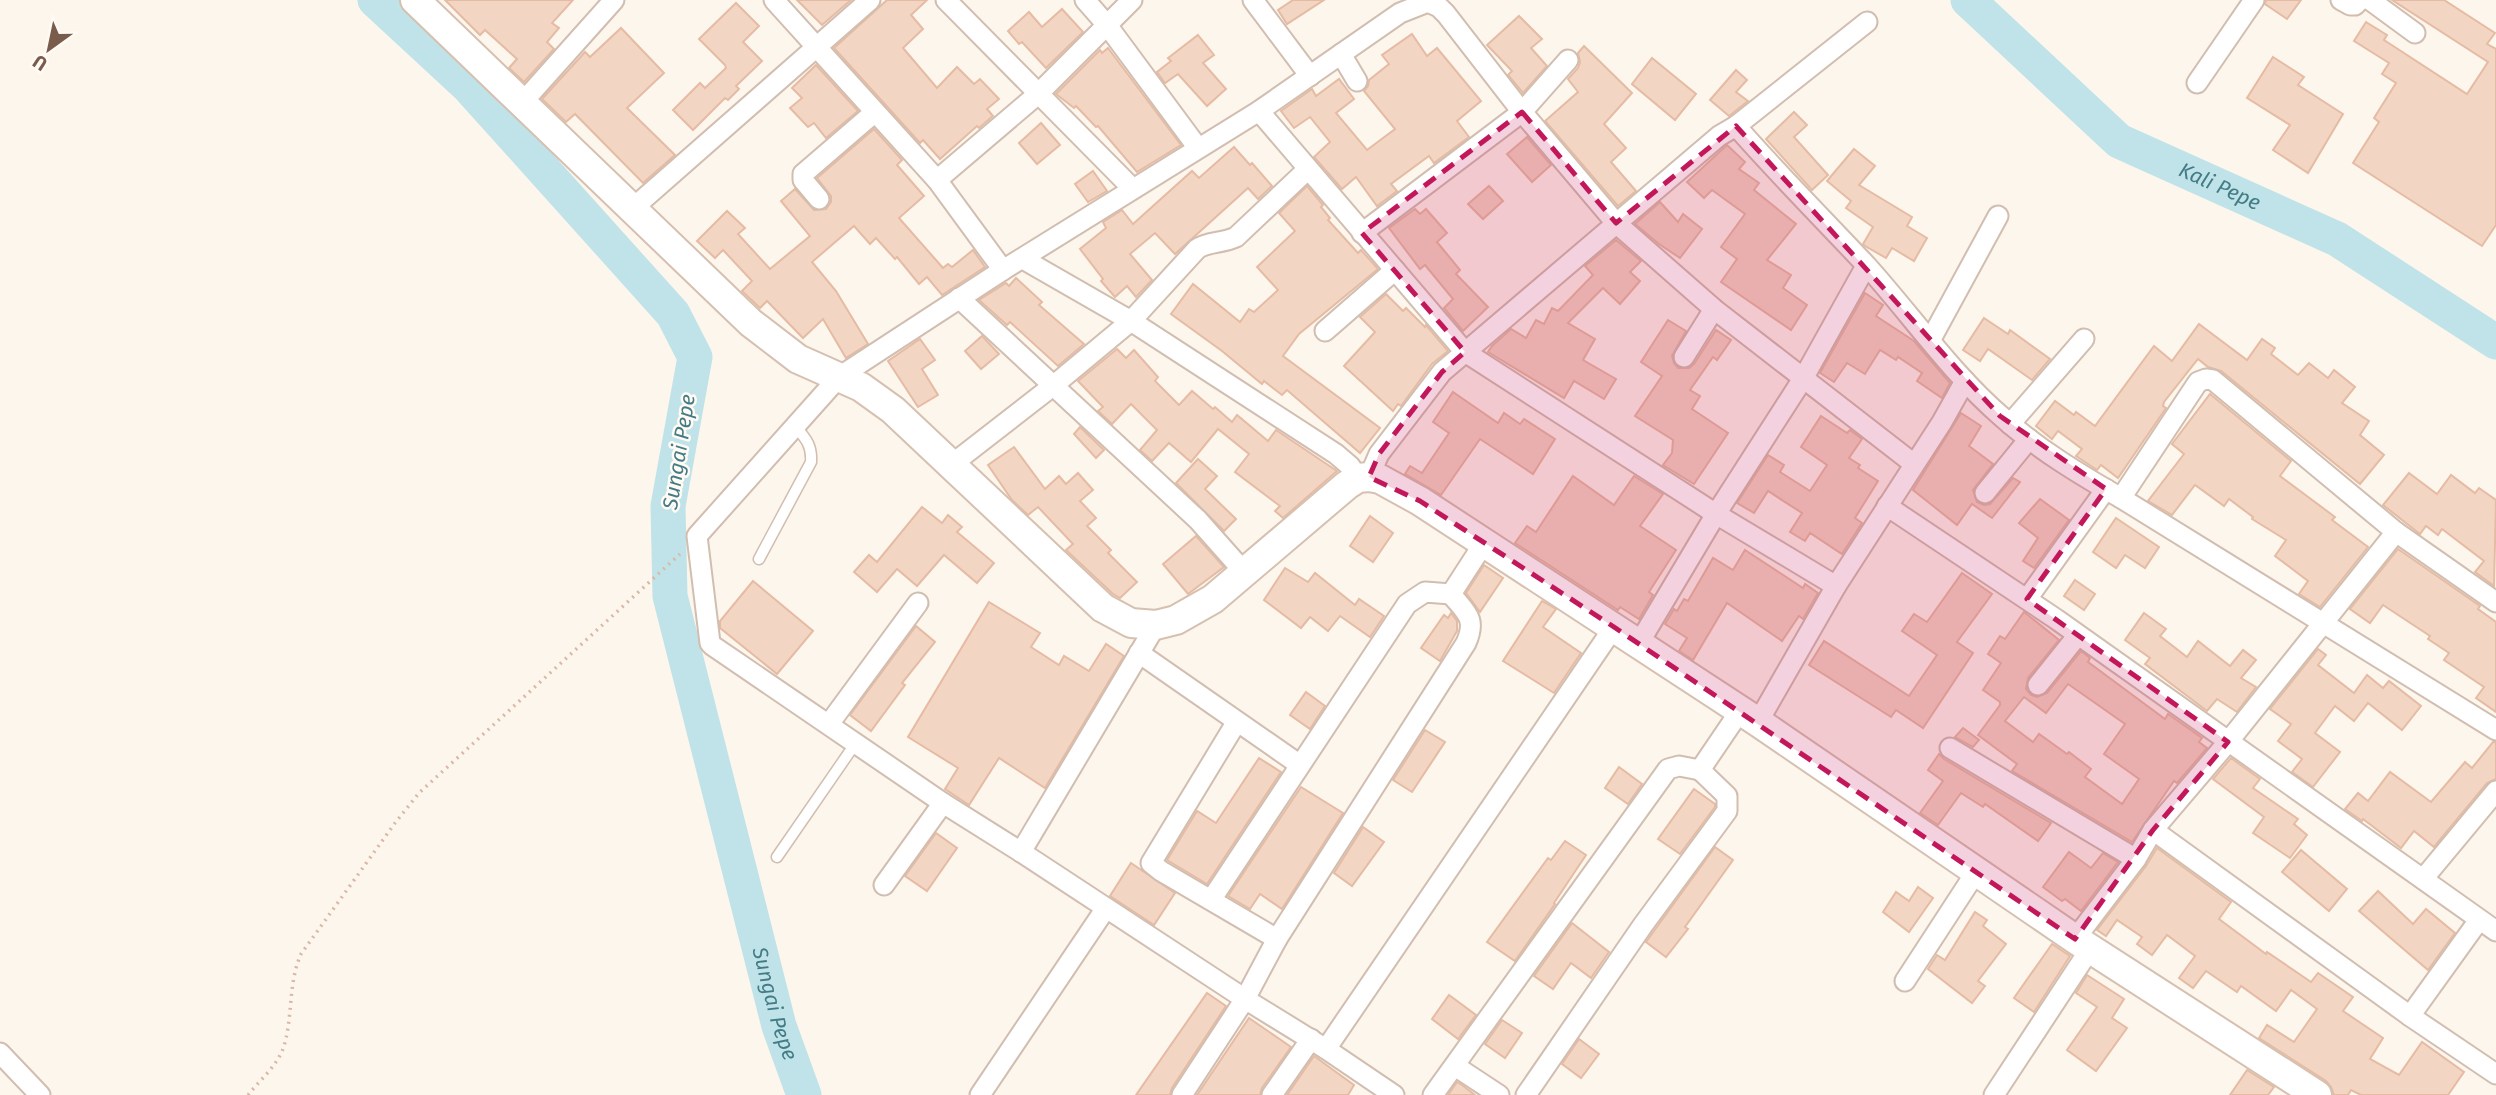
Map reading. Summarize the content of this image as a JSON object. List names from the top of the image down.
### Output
{
  "water": ["Kali Pepe", "Sungai Pepe"],
  "north": "bottom left"
}
